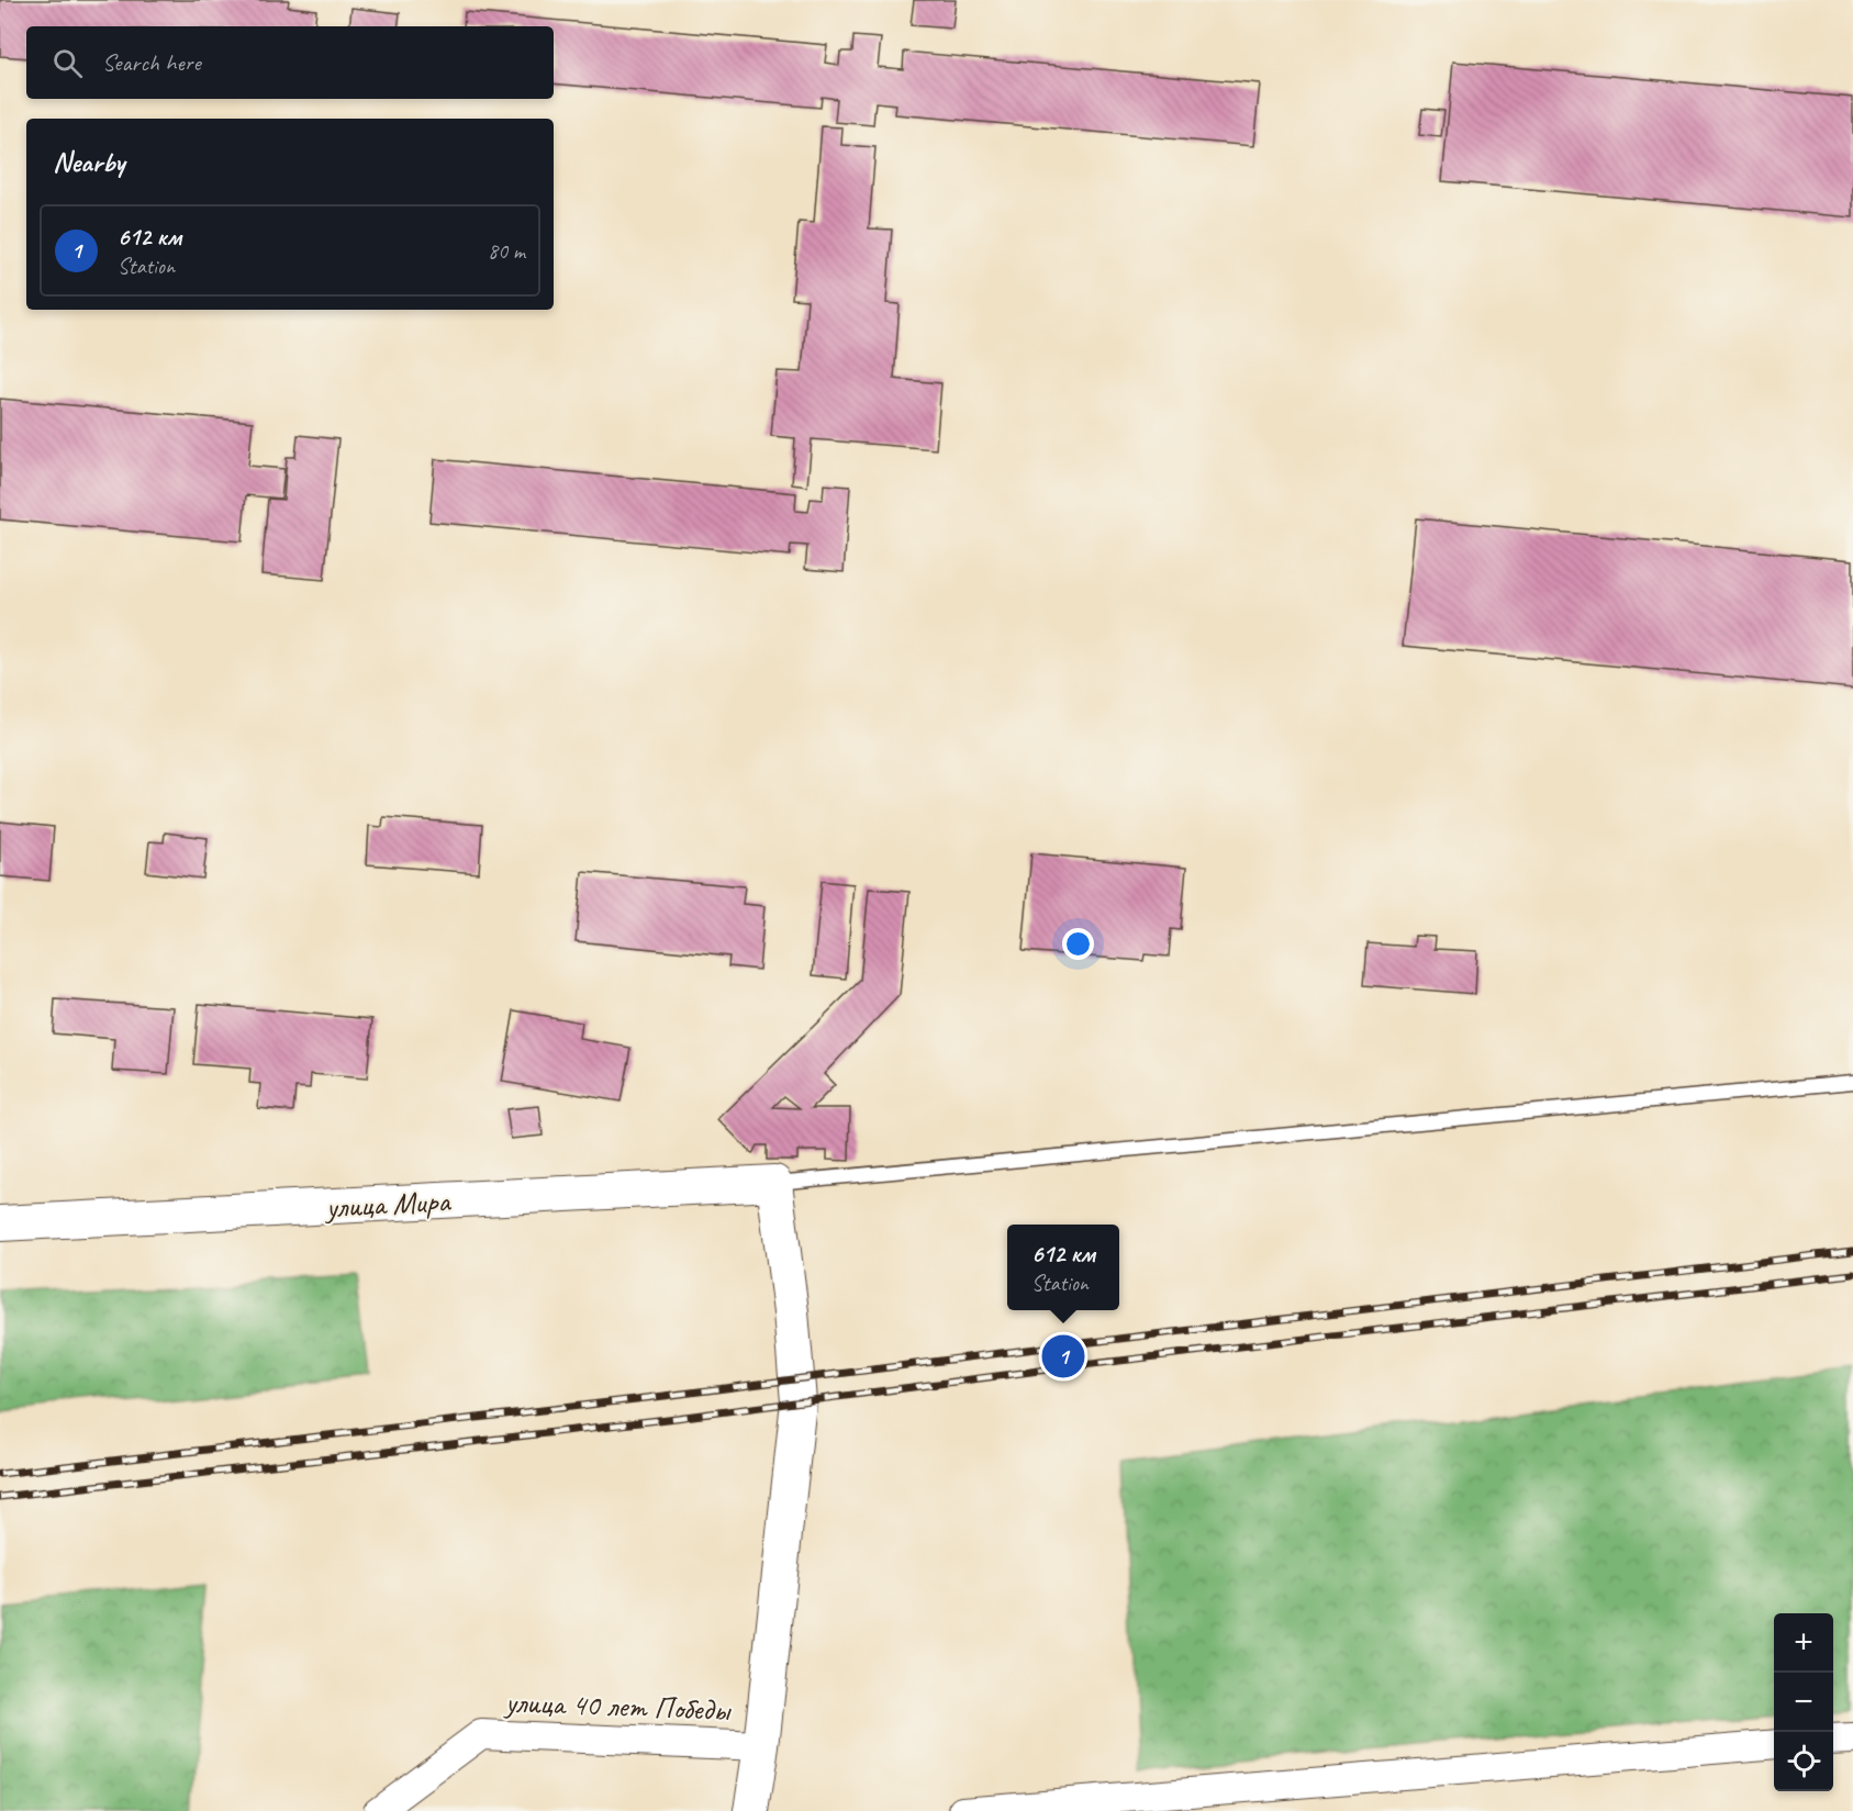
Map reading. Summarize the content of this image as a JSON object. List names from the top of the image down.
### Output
{
  "streets": {
    "street": ["улица Мира", "улица 40 лет Победы"]
  },
  "page": {
    "search": "Search here",
    "heading": "Nearby",
    "list": [
      {
        "mark": "1",
        "name": "612 км",
        "note": "Station",
        "value": "80 m"
      }
    ],
    "popup": ["612 км", "Station"],
    "pins": "1",
    "map_buttons": ["+", "−"]
  }
}
